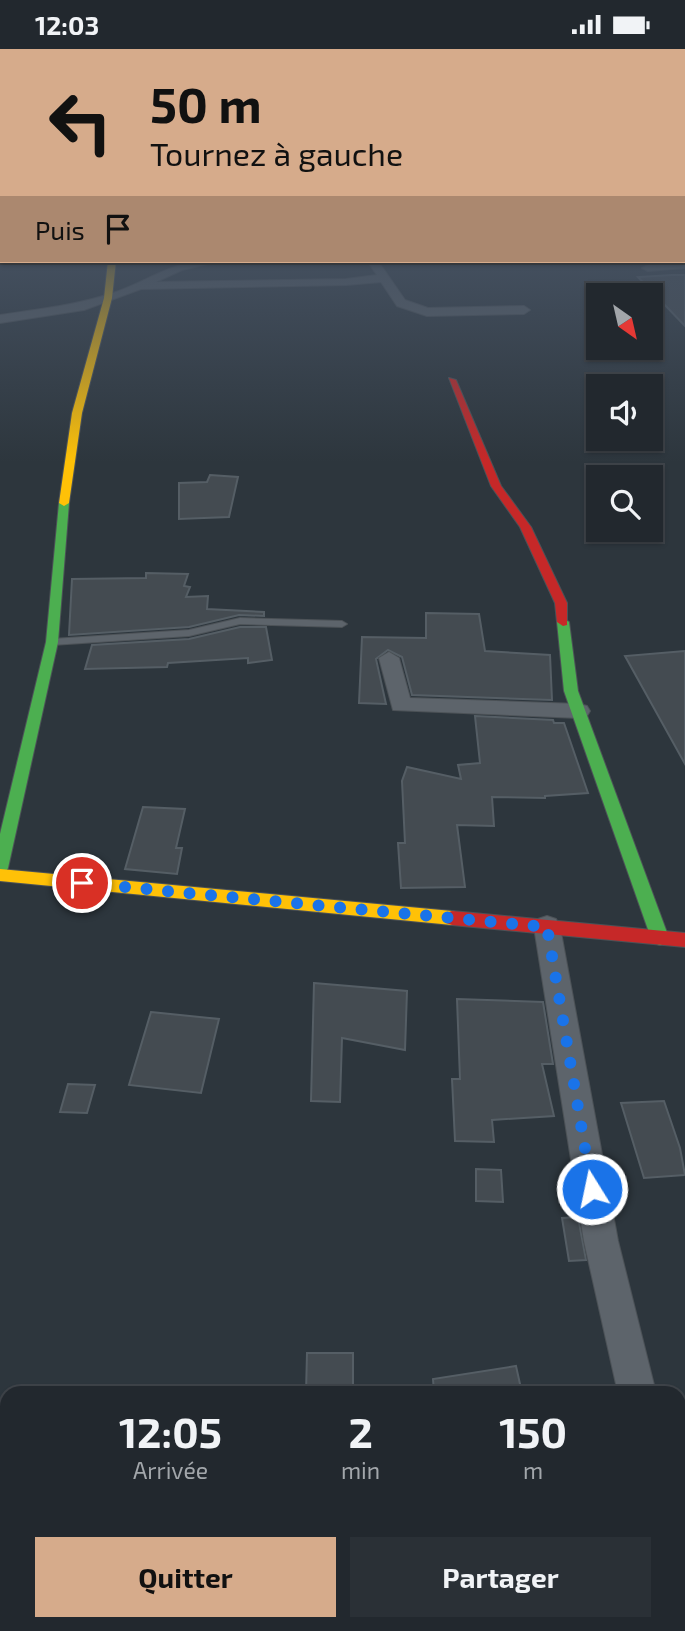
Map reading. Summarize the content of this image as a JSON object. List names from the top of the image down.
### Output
{
  "north": "bottom right",
  "page": {
    "status": "12:03",
    "turn": ["50 m", "Tournez à gauche"],
    "then": "Puis",
    "eta": [
      "12:05",
      "Arrivée",
      "2",
      "min",
      "150",
      "m"
    ],
    "buttons": ["Quitter", "Partager"]
  }
}
